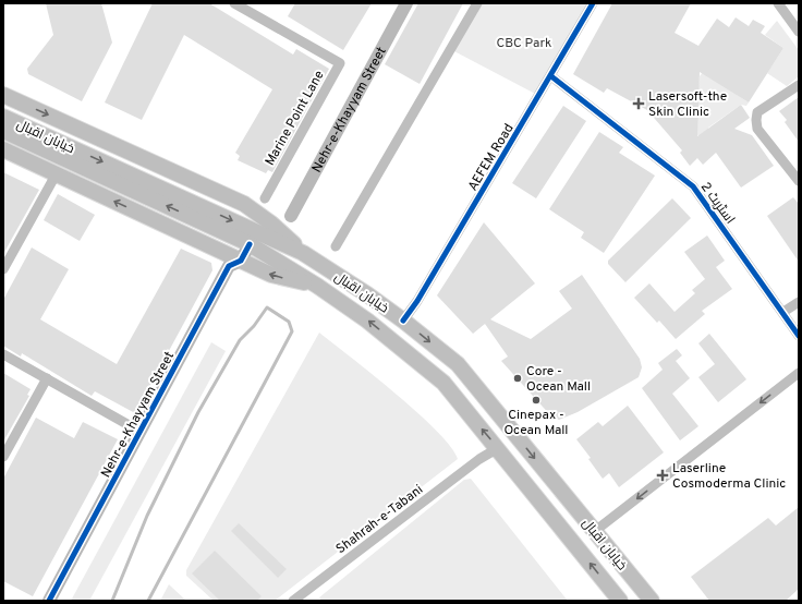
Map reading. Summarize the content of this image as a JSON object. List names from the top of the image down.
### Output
{
  "streets": {
    "main road": ["خیابان اقبال"],
    "street": [
      "Nehr-e-Khayyam Street",
      "Marine Point Lane",
      "AEFEM Road",
      "اسٹریٹ 2",
      "Shahrah-e-Tabani"
    ]
  },
  "crossings": [
    ["Nehr-e-Khayyam Street", "خیابان اقبال"],
    ["خیابان اقبال", "AEFEM Road"],
    ["خیابان اقبال", "Shahrah-e-Tabani"],
    ["AEFEM Road", "اسٹریٹ 2"]
  ],
  "parks": ["CBC Park"],
  "places": {
    "health": ["Lasersoft-the Skin Clinic", "Laserline Cosmoderma Clinic"],
    "other": ["Core - Ocean Mall", "Cinepax - Ocean Mall"]
  }
}
